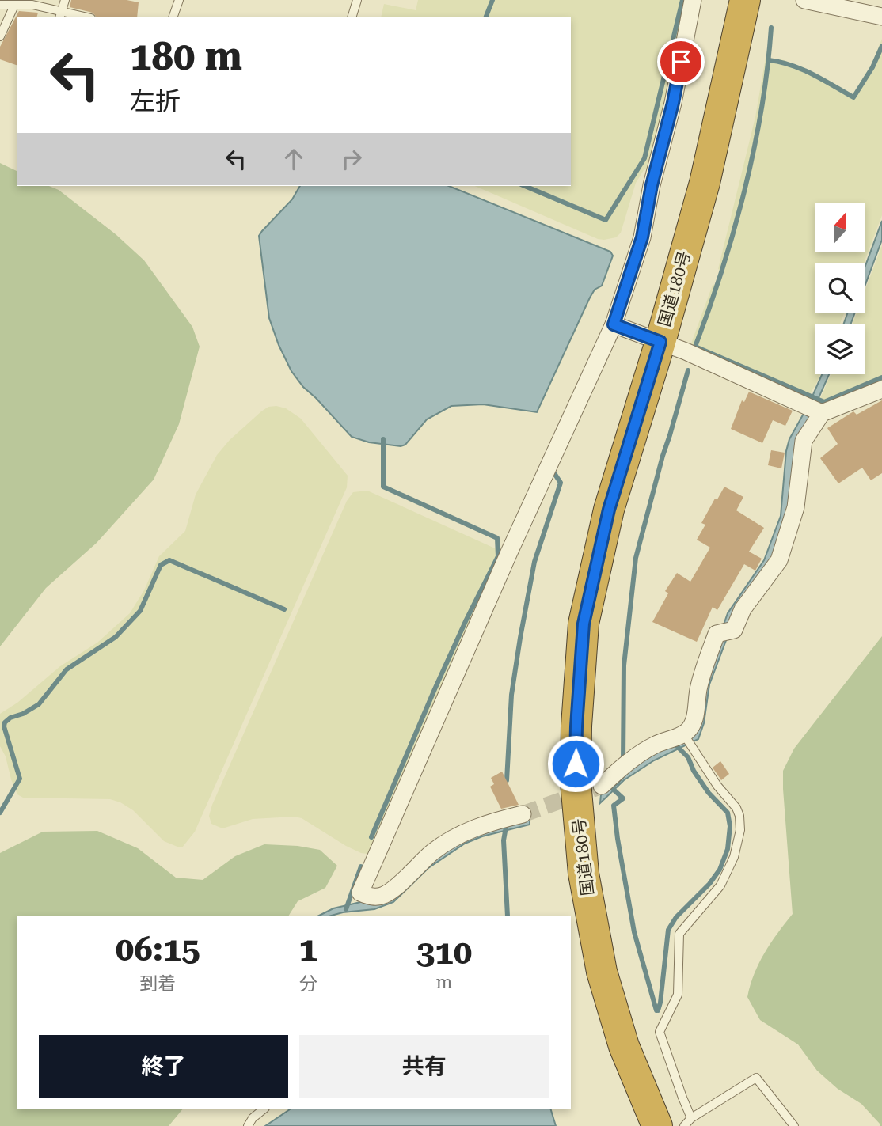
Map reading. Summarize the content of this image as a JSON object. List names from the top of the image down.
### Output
{
  "streets": {
    "highway": ["国道180号"]
  },
  "north": "top",
  "page": {
    "turn": ["180 m", "左折"],
    "eta": [
      "06:15",
      "到着",
      "1",
      "分",
      "310",
      "m"
    ],
    "buttons": ["終了", "共有"]
  }
}
